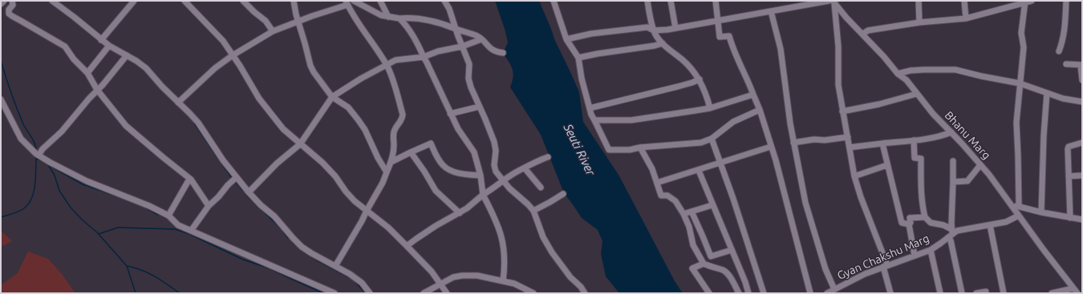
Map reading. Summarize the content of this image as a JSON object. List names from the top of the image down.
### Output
{
  "streets": {
    "street": ["Bhanu Marg", "Gyan Chakshu Marg"]
  },
  "crossings": [
    ["Bhanu Marg", "Gyan Chakshu Marg"]
  ],
  "water": ["Seuti River"]
}
